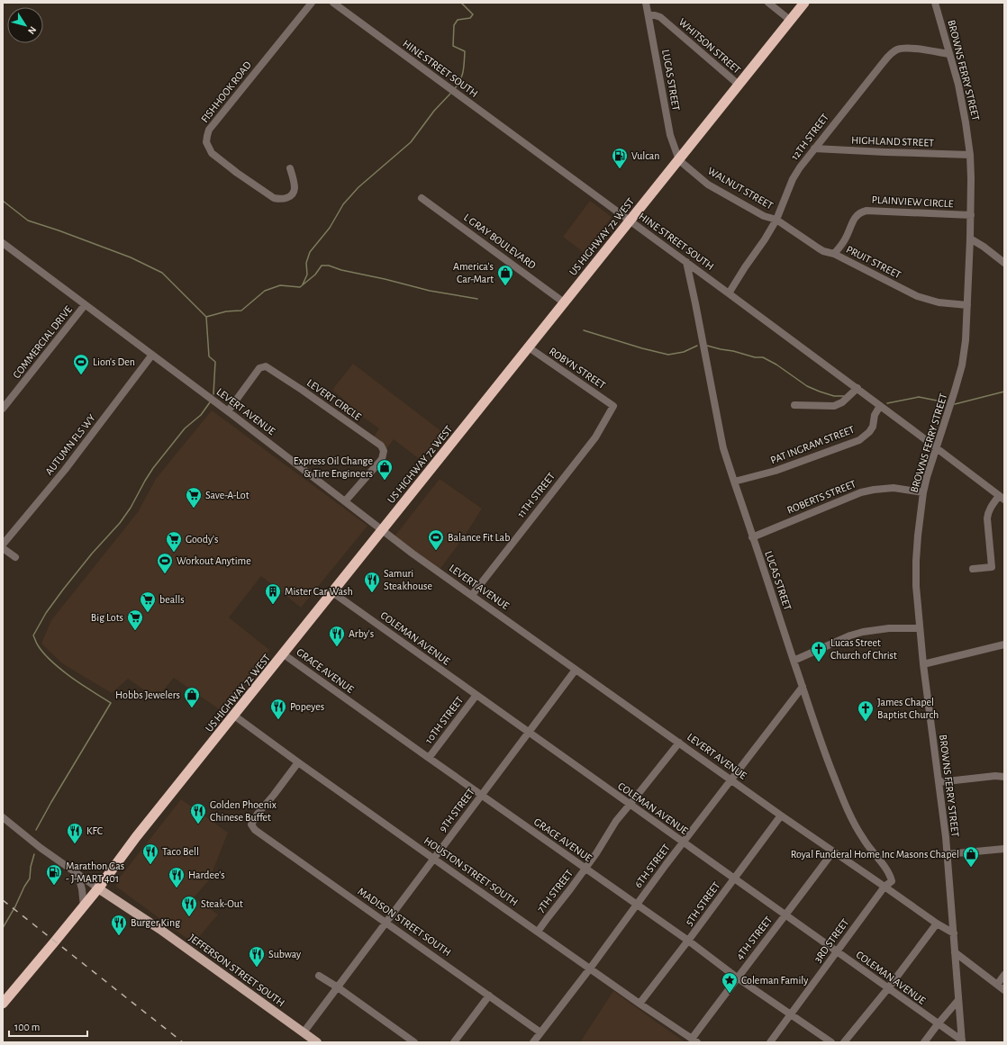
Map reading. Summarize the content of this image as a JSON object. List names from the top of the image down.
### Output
{
  "streets": {
    "highway": ["US HIGHWAY 72 WEST"],
    "main road": ["JEFFERSON STREET SOUTH"],
    "street": [
      "WHITSON STREET",
      "HINE STREET SOUTH",
      "BROWNS FERRY STREET",
      "LUCAS STREET",
      "FISHHOOK ROAD",
      "12TH STREET",
      "HIGHLAND STREET",
      "WALNUT STREET",
      "PLAINVIEW CIRCLE",
      "L GRAY BOULEVARD",
      "PRUIT STREET",
      "COMMERCIAL DRIVE",
      "ROBYN STREET",
      "LEVERT CIRCLE",
      "LEVERT AVENUE",
      "AUTUMN FLS WY",
      "PAT INGRAM STREET",
      "11TH STREET",
      "ROBERTS STREET",
      "COLEMAN AVENUE",
      "GRACE AVENUE",
      "10TH STREET",
      "9TH STREET",
      "6TH STREET",
      "HOUSTON STREET SOUTH",
      "7TH STREET",
      "5TH STREET",
      "MADISON STREET SOUTH",
      "4TH STREET",
      "3RD STREET"
    ]
  },
  "crossings": [
    ["WHITSON STREET", "LUCAS STREET"],
    ["WHITSON STREET", "US HIGHWAY 72 WEST"],
    ["HINE STREET SOUTH", "BROWNS FERRY STREET"],
    ["HINE STREET SOUTH", "LUCAS STREET"],
    ["HINE STREET SOUTH", "12TH STREET"],
    ["HINE STREET SOUTH", "US HIGHWAY 72 WEST"],
    ["HINE STREET SOUTH", "PAT INGRAM STREET"],
    ["BROWNS FERRY STREET", "12TH STREET"],
    ["BROWNS FERRY STREET", "HIGHLAND STREET"],
    ["BROWNS FERRY STREET", "PLAINVIEW CIRCLE"],
    ["BROWNS FERRY STREET", "PRUIT STREET"],
    ["BROWNS FERRY STREET", "LEVERT AVENUE"],
    ["BROWNS FERRY STREET", "ROBERTS STREET"],
    ["BROWNS FERRY STREET", "COLEMAN AVENUE"],
    ["LUCAS STREET", "WALNUT STREET"],
    ["LUCAS STREET", "US HIGHWAY 72 WEST"],
    ["LUCAS STREET", "LEVERT AVENUE"],
    ["LUCAS STREET", "PAT INGRAM STREET"],
    ["LUCAS STREET", "ROBERTS STREET"],
    ["LUCAS STREET", "6TH STREET"],
    ["LUCAS STREET", "3RD STREET"],
    ["12TH STREET", "HIGHLAND STREET"],
    ["12TH STREET", "WALNUT STREET"],
    ["12TH STREET", "PRUIT STREET"],
    ["WALNUT STREET", "US HIGHWAY 72 WEST"],
    ["WALNUT STREET", "PRUIT STREET"],
    ["PLAINVIEW CIRCLE", "PRUIT STREET"],
    ["US HIGHWAY 72 WEST", "L GRAY BOULEVARD"],
    ["US HIGHWAY 72 WEST", "ROBYN STREET"],
    ["US HIGHWAY 72 WEST", "LEVERT AVENUE"],
    ["US HIGHWAY 72 WEST", "COLEMAN AVENUE"],
    ["US HIGHWAY 72 WEST", "GRACE AVENUE"],
    ["US HIGHWAY 72 WEST", "HOUSTON STREET SOUTH"],
    ["US HIGHWAY 72 WEST", "JEFFERSON STREET SOUTH"],
    ["COMMERCIAL DRIVE", "LEVERT AVENUE"],
    ["ROBYN STREET", "11TH STREET"],
    ["LEVERT CIRCLE", "LEVERT AVENUE"],
    ["LEVERT AVENUE", "AUTUMN FLS WY"],
    ["LEVERT AVENUE", "11TH STREET"],
    ["LEVERT AVENUE", "9TH STREET"],
    ["LEVERT AVENUE", "6TH STREET"],
    ["LEVERT AVENUE", "7TH STREET"],
    ["LEVERT AVENUE", "5TH STREET"],
    ["LEVERT AVENUE", "4TH STREET"],
    ["LEVERT AVENUE", "3RD STREET"],
    ["COLEMAN AVENUE", "10TH STREET"],
    ["COLEMAN AVENUE", "9TH STREET"],
    ["COLEMAN AVENUE", "6TH STREET"],
    ["COLEMAN AVENUE", "7TH STREET"],
    ["COLEMAN AVENUE", "5TH STREET"],
    ["COLEMAN AVENUE", "4TH STREET"],
    ["COLEMAN AVENUE", "3RD STREET"],
    ["GRACE AVENUE", "10TH STREET"],
    ["GRACE AVENUE", "9TH STREET"],
    ["GRACE AVENUE", "6TH STREET"],
    ["GRACE AVENUE", "7TH STREET"],
    ["GRACE AVENUE", "5TH STREET"],
    ["GRACE AVENUE", "4TH STREET"],
    ["GRACE AVENUE", "3RD STREET"],
    ["9TH STREET", "HOUSTON STREET SOUTH"],
    ["9TH STREET", "MADISON STREET SOUTH"],
    ["9TH STREET", "JEFFERSON STREET SOUTH"],
    ["6TH STREET", "HOUSTON STREET SOUTH"],
    ["6TH STREET", "MADISON STREET SOUTH"],
    ["HOUSTON STREET SOUTH", "7TH STREET"],
    ["HOUSTON STREET SOUTH", "5TH STREET"],
    ["HOUSTON STREET SOUTH", "MADISON STREET SOUTH"],
    ["HOUSTON STREET SOUTH", "4TH STREET"]
  ],
  "places": {
    "fuel station": ["Vulcan", "Marathon Gas - J-MART 401"],
    "shop": [
      "America's Car-Mart",
      "Express Oil Change & Tire Engineers",
      "Hobbs Jewelers",
      "Royal Funderal Home Inc Masons Chapel"
    ],
    "sports": ["Lion's Den", "Balance Fit Lab", "Workout Anytime"],
    "supermarket": [
      "Save-A-Lot",
      "Goody's",
      "bealls",
      "Big Lots"
    ],
    "restaurant": [
      "Samuri Steakhouse",
      "Arby's",
      "Popeyes",
      "Golden Phoenix Chinese Buffet",
      "KFC",
      "Taco Bell",
      "Hardee's",
      "Steak-Out",
      "Burger King",
      "Subway"
    ],
    "building": ["Mister Car Wash"],
    "church": ["Lucas Street Church of Christ", "James Chapel Baptist Church"],
    "place": ["Coleman Family"]
  },
  "scale_bar": "100 m",
  "north": "bottom right"
}
